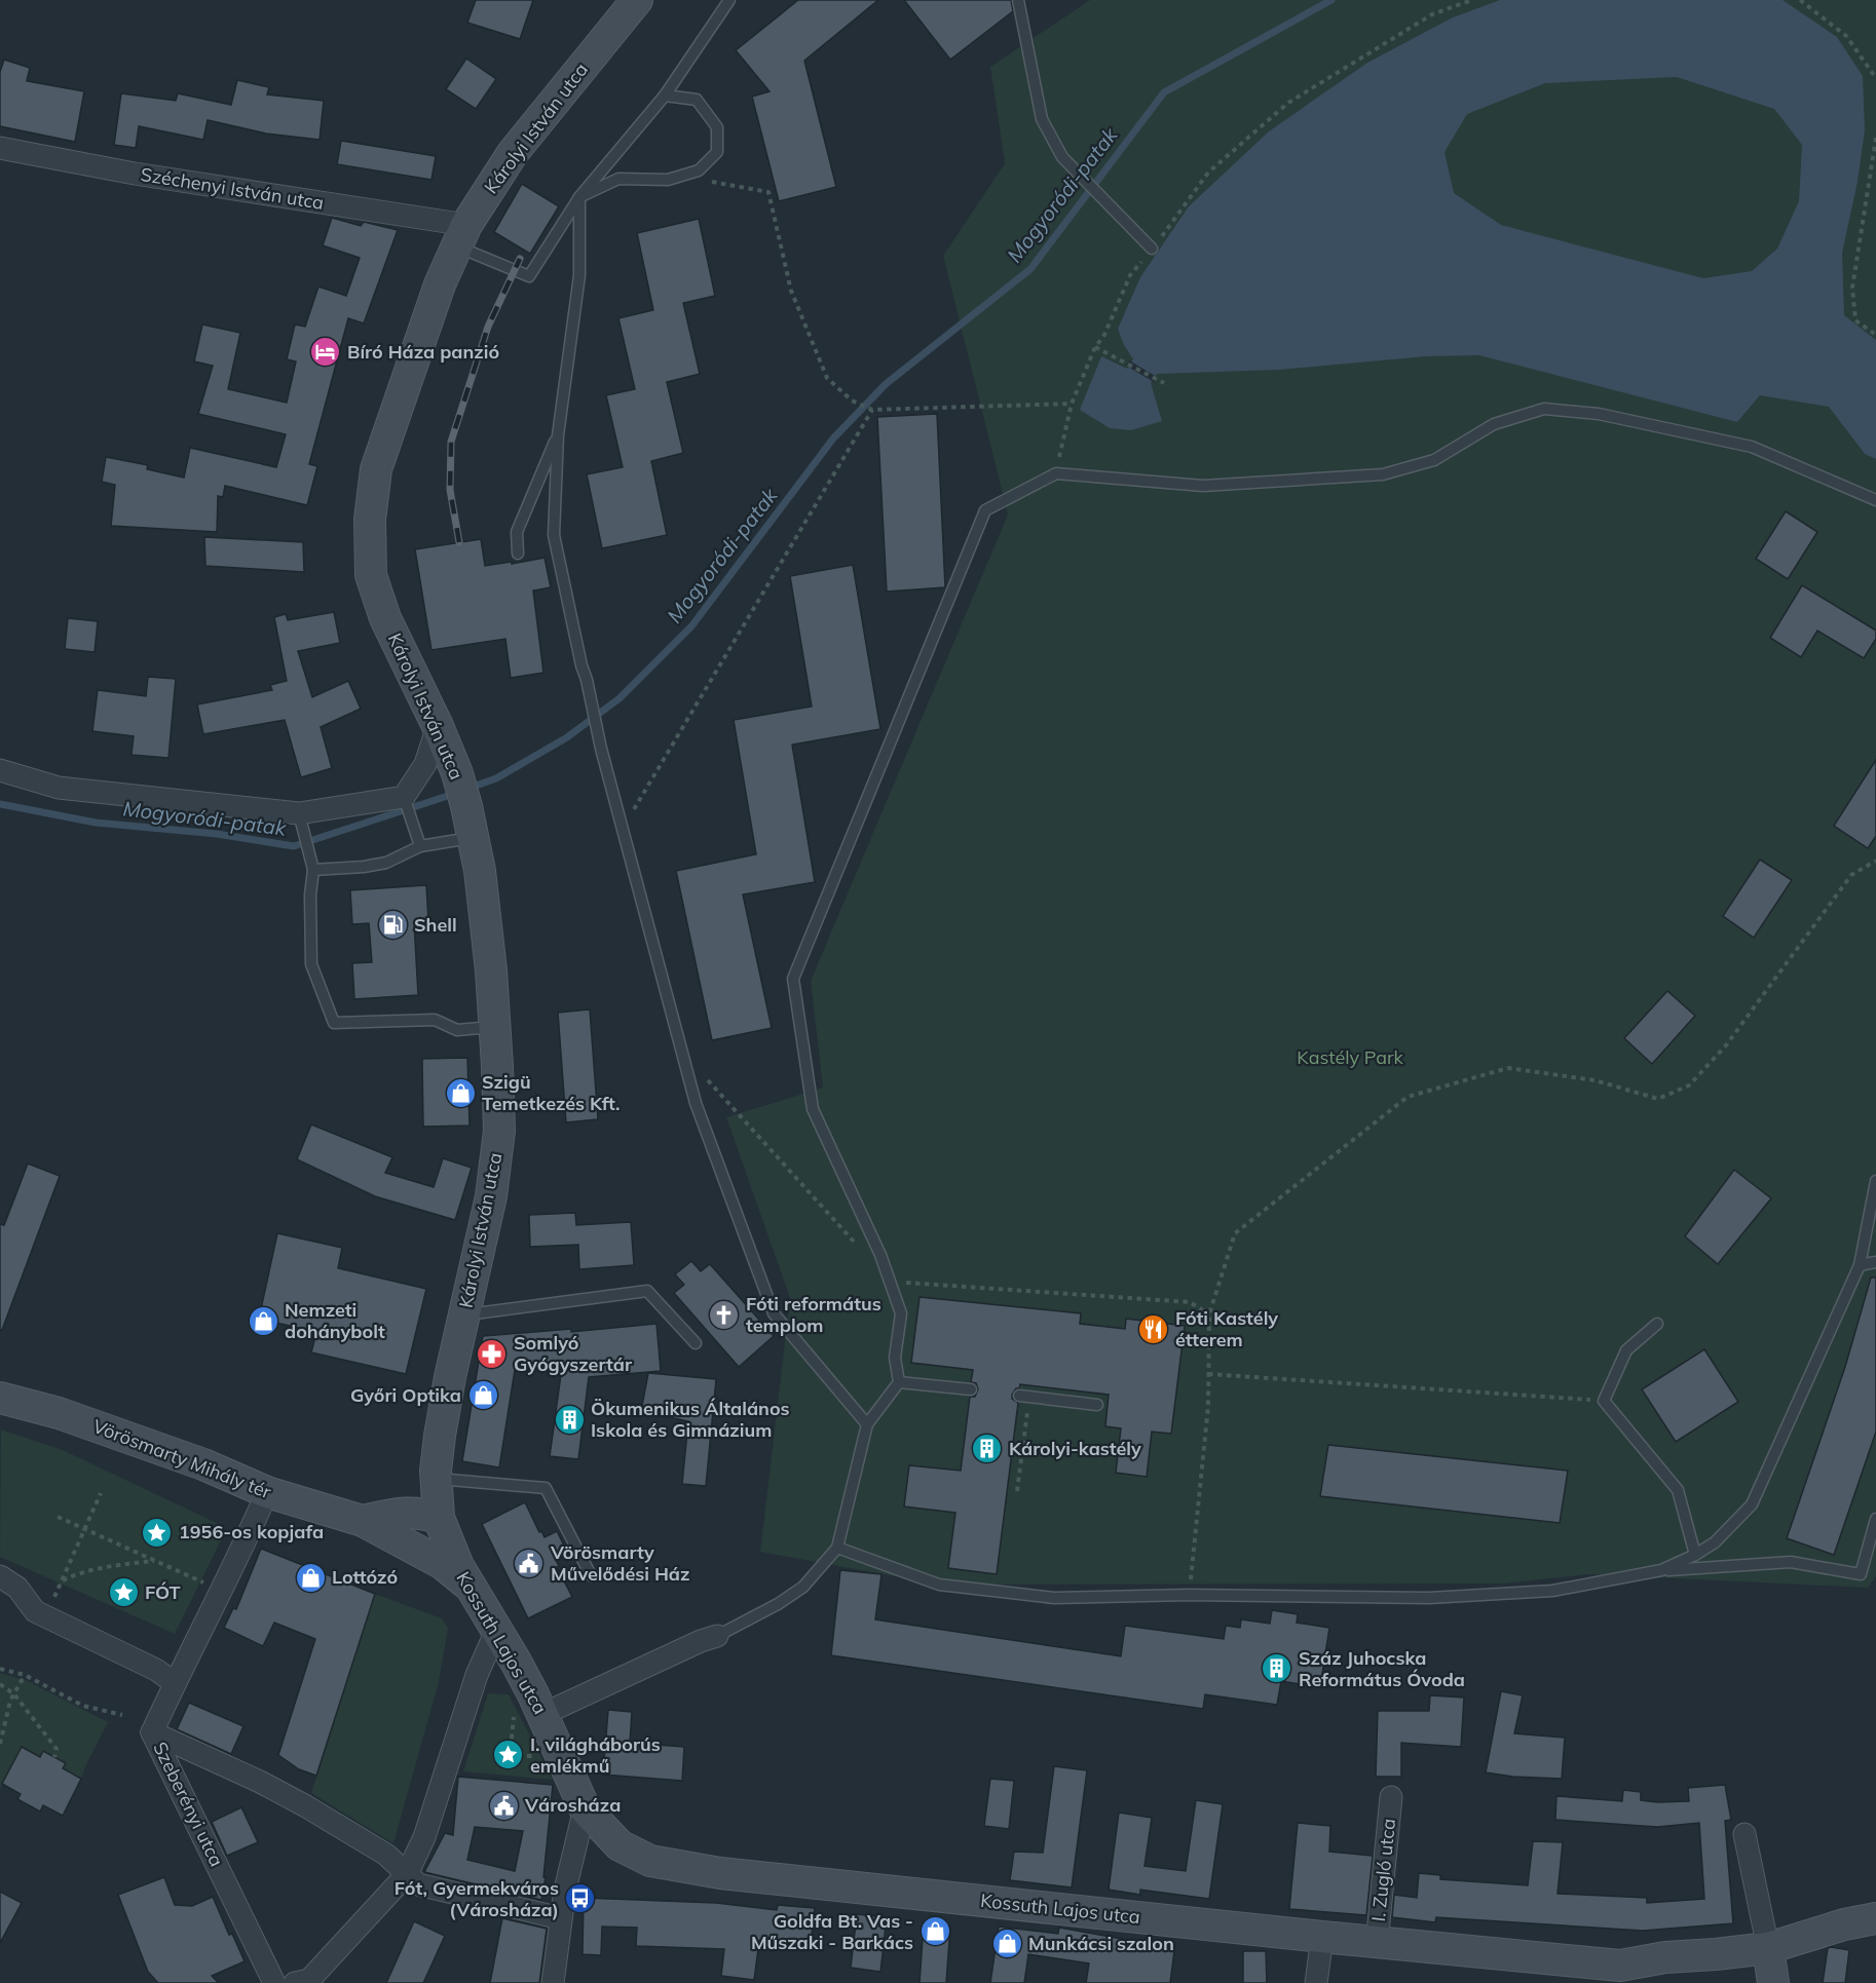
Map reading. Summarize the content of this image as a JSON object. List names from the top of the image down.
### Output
{
  "streets": {
    "main road": ["Károlyi István utca", "Vörösmarty Mihály tér", "Kossuth Lajos utca"],
    "street": ["Széchenyi István utca", "Szeberényi utca", "I. Zugló utca"]
  },
  "crossings": [
    ["Károlyi István utca", "Széchenyi István utca"],
    ["Károlyi István utca", "Vörösmarty Mihály tér"],
    ["Károlyi István utca", "Kossuth Lajos utca"],
    ["Vörösmarty Mihály tér", "Kossuth Lajos utca"],
    ["Vörösmarty Mihály tér", "Szeberényi utca"],
    ["Kossuth Lajos utca", "I. Zugló utca"]
  ],
  "water": ["Mogyoródi-patak"],
  "parks": ["Kastély Park"],
  "places": {
    "hotel": ["Bíró Háza panzió"],
    "fuel station": ["Shell"],
    "shop": [
      "Szigü Temetkezés Kft.",
      "Nemzeti dohánybolt",
      "Győri Optika",
      "Lottózó",
      "Goldfa Bt. Vas - Műszaki - Barkács",
      "Munkácsi szalon"
    ],
    "church": ["Fóti református templom"],
    "restaurant": ["Fóti Kastély étterem"],
    "pharmacy": ["Somlyó Gyógyszertár"],
    "building": ["Ökumenikus Általános Iskola és Gimnázium", "Károlyi-kastély", "Száz Juhocska Református Óvoda"],
    "place": ["1956-os kopjafa", "FÓT", "I. világháborús emlékmű"],
    "public building": ["Vörösmarty Művelődési Ház", "Városháza"],
    "bus stop": ["Fót, Gyermekváros (Városháza)"]
  }
}
